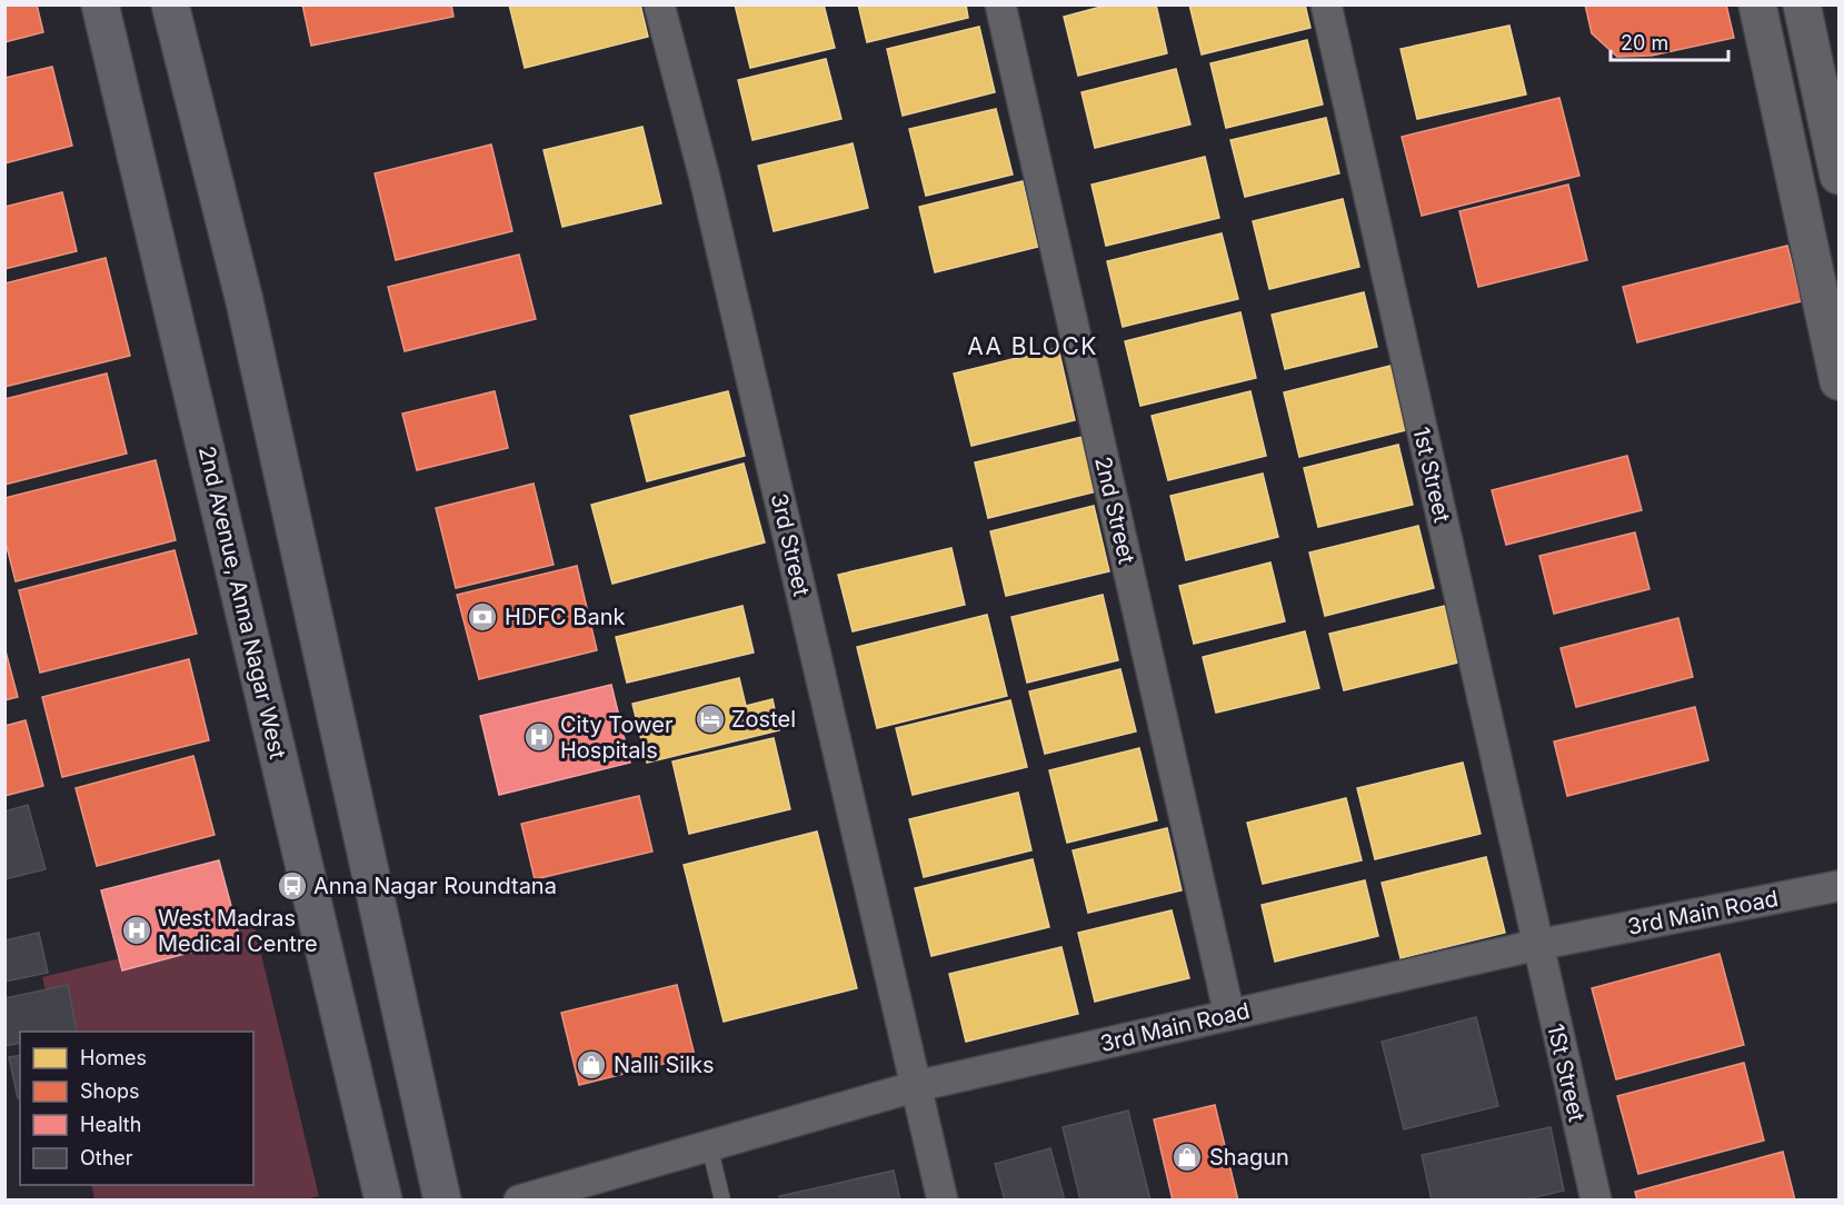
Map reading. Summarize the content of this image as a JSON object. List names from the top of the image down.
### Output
{
  "streets": {
    "main road": ["2nd Avenue, Anna Nagar West"],
    "street": [
      "1st Street",
      "2nd Street",
      "3rd Street",
      "3rd Main Road",
      "1St Street"
    ]
  },
  "crossings": [
    ["1st Street", "3rd Main Road"],
    ["1st Street", "1St Street"],
    ["2nd Street", "3rd Main Road"],
    ["3rd Street", "3rd Main Road"],
    ["3rd Main Road", "1St Street"]
  ],
  "districts": ["AA BLOCK"],
  "places": {
    "bank": ["HDFC Bank"],
    "hotel": ["Zostel"],
    "hospital": ["City Tower Hospitals", "West Madras Medical Centre"],
    "bus stop": ["Anna Nagar Roundtana"],
    "shop": ["Nalli Silks", "Shagun"]
  },
  "legend": [
    "Homes",
    "Shops",
    "Health",
    "Other"
  ],
  "scale_bar": "20 m"
}
